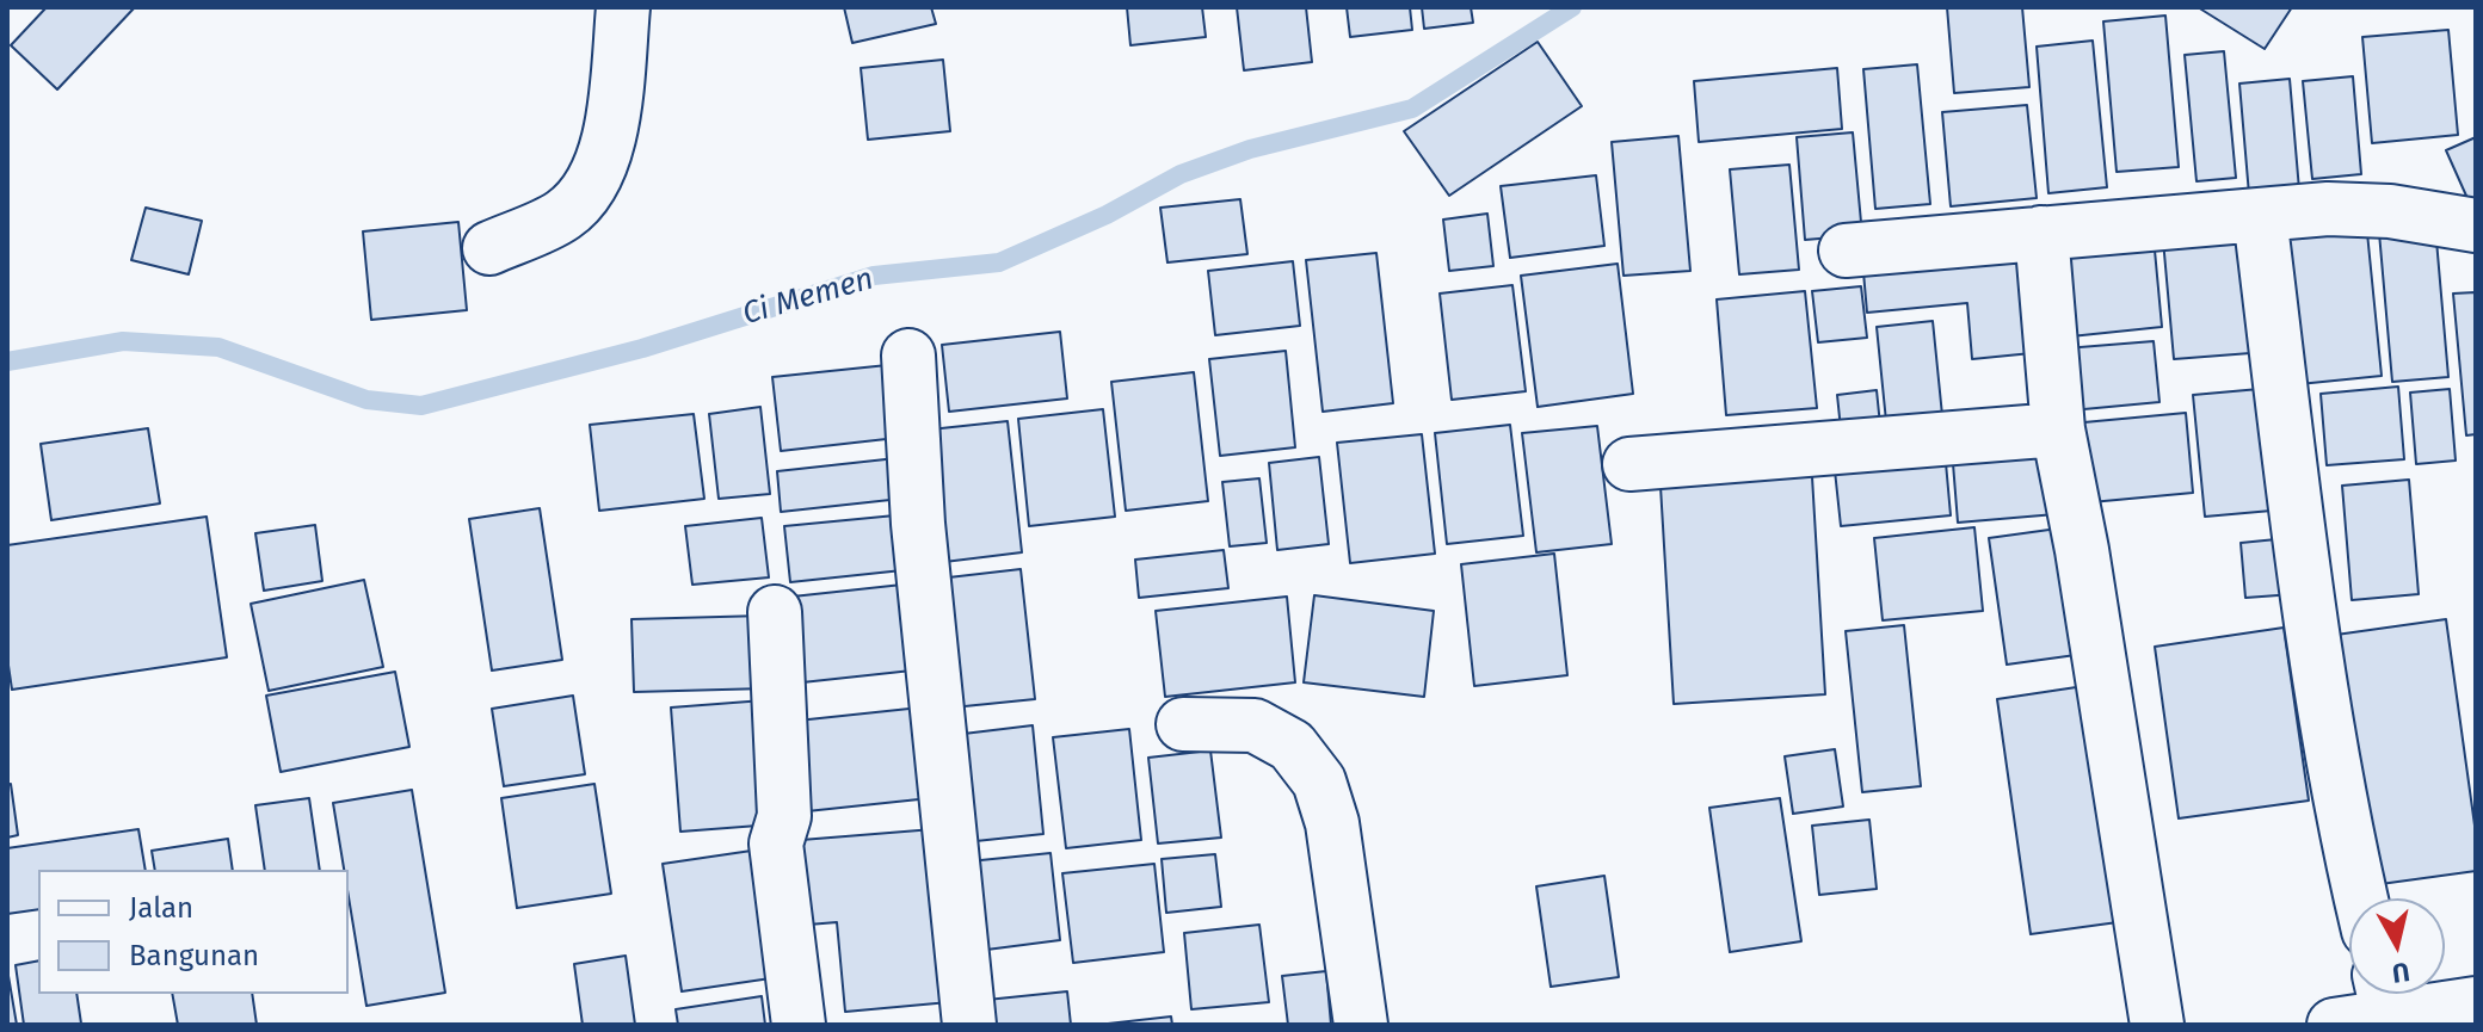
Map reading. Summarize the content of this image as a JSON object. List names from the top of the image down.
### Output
{
  "water": ["Ci Memen"],
  "legend": ["Jalan", "Bangunan"],
  "north": "bottom"
}
